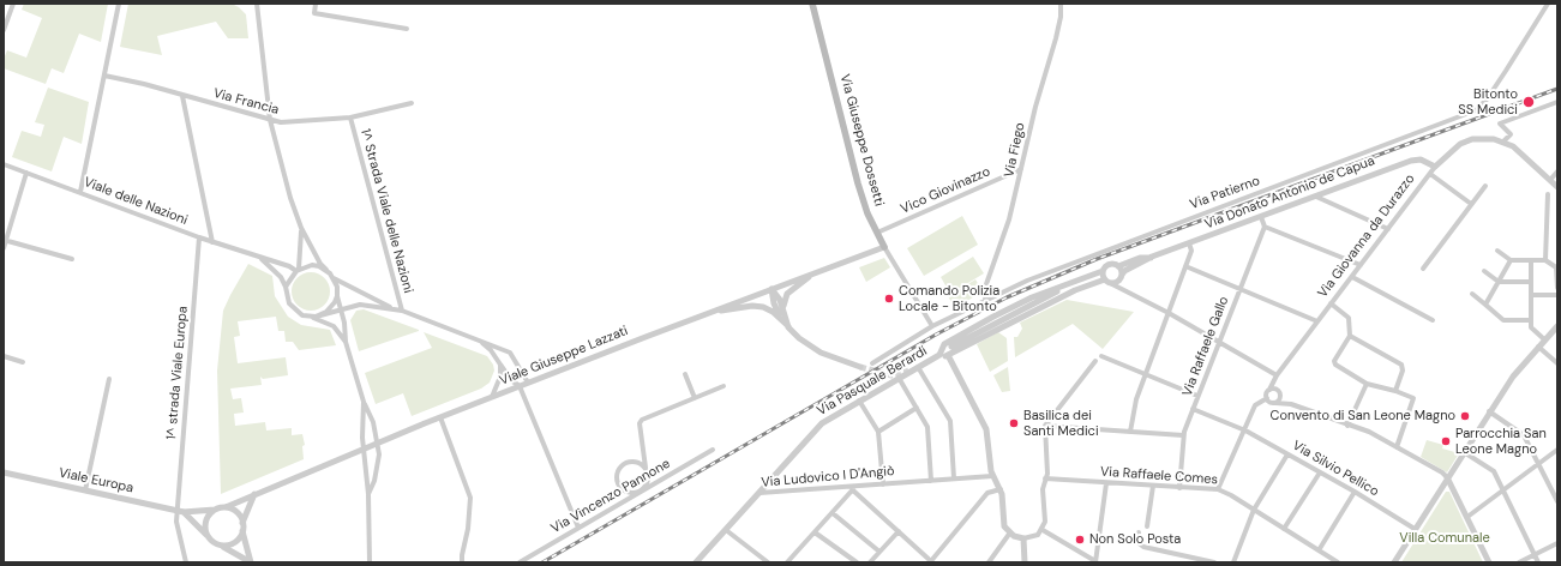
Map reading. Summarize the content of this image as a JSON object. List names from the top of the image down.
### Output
{
  "streets": {
    "main road": ["Via Giuseppe Dossetti"],
    "street": [
      "Via Francia",
      "Via Fiego",
      "Vico Giovinazzo",
      "Via Patierno",
      "Via Donato Antonio de Capua",
      "Viale delle Nazioni",
      "1^ Strada Viale delle Nazioni",
      "Via Giovanna da Durazzo",
      "Via Raffaele Gallo",
      "Viale Giuseppe Lazzati",
      "1^ strada Viale Europa",
      "Via Pasquale Berardi",
      "Via Silvio Pellico",
      "Via Raffaele Comes",
      "Via Ludovico I D'Angiò",
      "Viale Europa",
      "Via Vincenzo Pannone"
    ]
  },
  "crossings": [
    ["Via Francia", "1^ Strada Viale delle Nazioni"],
    ["Via Giuseppe Dossetti", "Vico Giovinazzo"],
    ["Via Giuseppe Dossetti", "Via Patierno"],
    ["Via Giuseppe Dossetti", "Viale Giuseppe Lazzati"],
    ["Via Fiego", "Vico Giovinazzo"],
    ["Via Fiego", "Via Patierno"],
    ["Via Donato Antonio de Capua", "Via Giovanna da Durazzo"],
    ["Via Donato Antonio de Capua", "Via Pasquale Berardi"],
    ["Viale delle Nazioni", "1^ strada Viale Europa"],
    ["Via Raffaele Gallo", "Via Silvio Pellico"],
    ["Via Raffaele Gallo", "Via Raffaele Comes"],
    ["Viale Giuseppe Lazzati", "Viale Europa"],
    ["1^ strada Viale Europa", "Viale Europa"],
    ["Via Pasquale Berardi", "Via Ludovico I D'Angiò"]
  ],
  "parks": ["Villa Comunale"],
  "places": [
    "Bitonto SS Medici",
    "Comando Polizia Locale - Bitonto",
    "Convento di San Leone Magno",
    "Basilica dei Santi Medici",
    "Parrocchia San Leone Magno",
    "Non Solo Posta"
  ]
}
